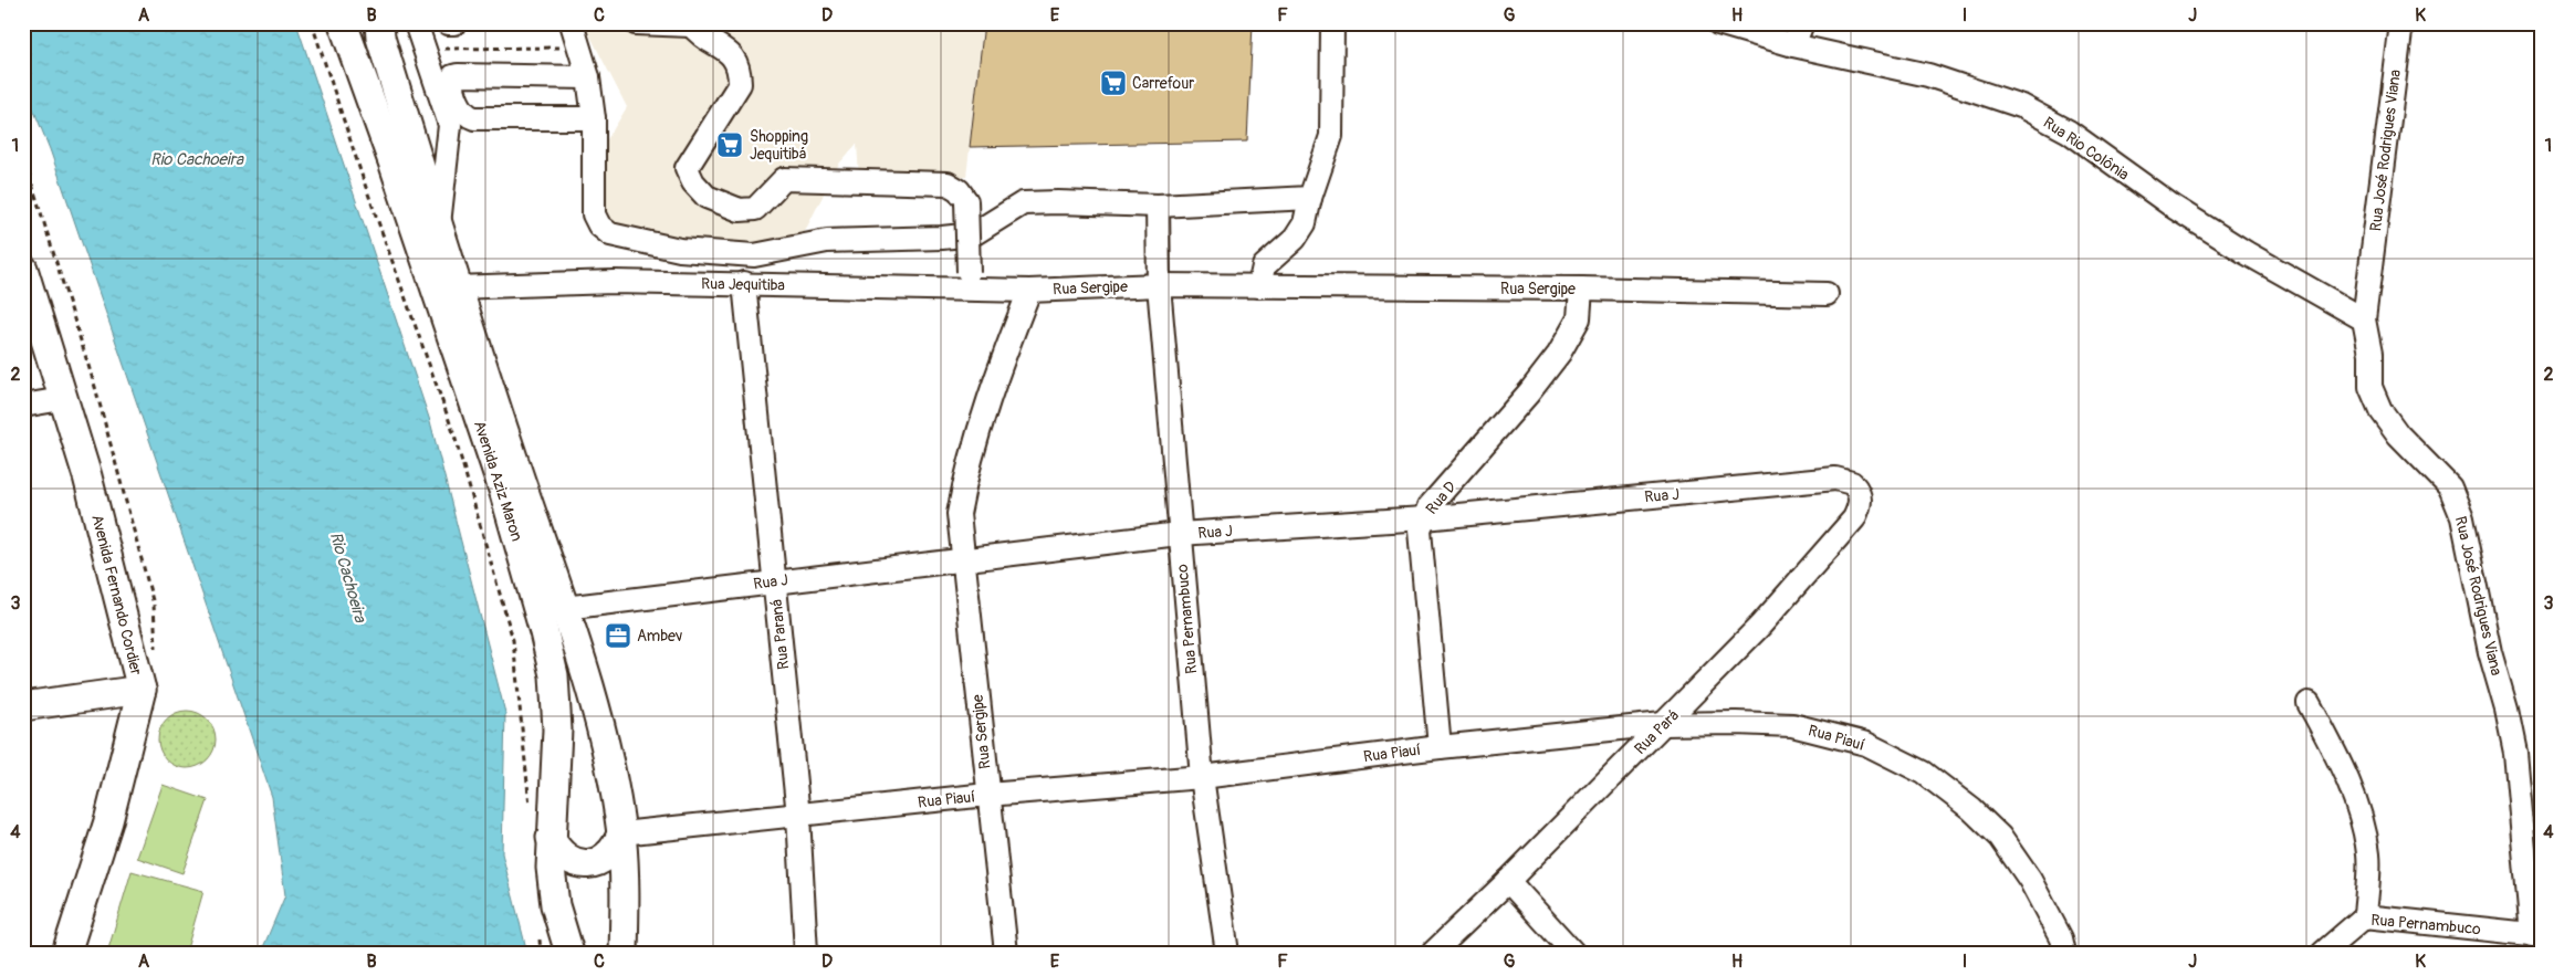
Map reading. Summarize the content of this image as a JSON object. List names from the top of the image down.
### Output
{
  "streets": {
    "main road": ["Avenida Aziz Maron", "Avenida Fernando Cordier"],
    "street": [
      "Rua Rio Colônia",
      "Rua José Rodrigues Viana",
      "Rua Jequitiba",
      "Rua Sergipe",
      "Rua J",
      "Rua D",
      "Rua Pernambuco",
      "Rua Paraná",
      "Rua Pará",
      "Rua Piauí"
    ]
  },
  "crossings": [
    ["Rua Rio Colônia", "Rua José Rodrigues Viana"],
    ["Rua José Rodrigues Viana", "Rua Pernambuco"],
    ["Rua Jequitiba", "Rua Sergipe"],
    ["Rua Jequitiba", "Avenida Aziz Maron"],
    ["Rua Jequitiba", "Rua Paraná"],
    ["Rua Sergipe", "Rua J"],
    ["Rua Sergipe", "Rua D"],
    ["Rua Sergipe", "Rua Pernambuco"],
    ["Rua Sergipe", "Rua Piauí"],
    ["Avenida Aziz Maron", "Rua J"],
    ["Avenida Aziz Maron", "Rua Piauí"],
    ["Rua J", "Rua D"],
    ["Rua J", "Rua Pernambuco"],
    ["Rua J", "Rua Paraná"],
    ["Rua J", "Rua Pará"],
    ["Rua D", "Rua Piauí"],
    ["Rua Pernambuco", "Rua Piauí"],
    ["Rua Paraná", "Rua Piauí"],
    ["Rua Pará", "Rua Piauí"]
  ],
  "water": ["Rio Cachoeira"],
  "places": {
    "supermarket": ["Carrefour", "Shopping Jequitibá"],
    "office": ["Ambev"]
  },
  "grid": {
    "columns": [
      "A",
      "B",
      "C",
      "D",
      "E",
      "F",
      "G",
      "H",
      "I",
      "J",
      "K"
    ],
    "rows": [
      "1",
      "2",
      "3",
      "4"
    ]
  }
}
